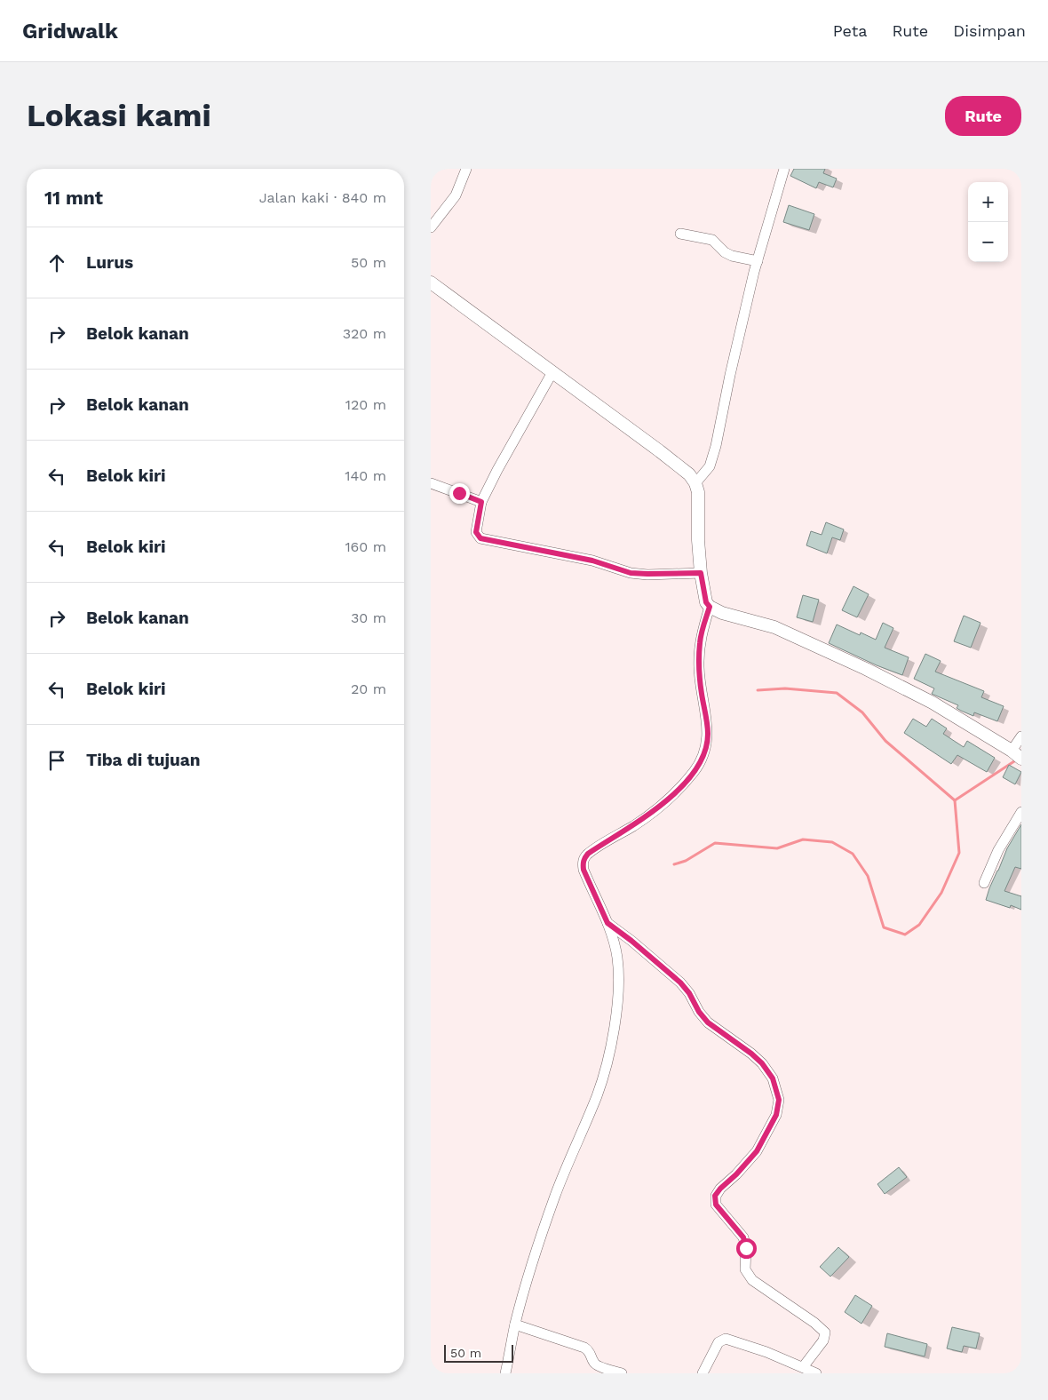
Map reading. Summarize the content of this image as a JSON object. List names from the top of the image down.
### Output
{
  "scale_bar": "50 m",
  "page": {
    "header": "Gridwalk",
    "nav": ["Peta", "Rute", "Disimpan"],
    "buttons": "Rute",
    "title": "Lokasi kami",
    "heading": ["11 mnt", "Jalan kaki · 840 m"],
    "map_buttons": ["+", "−"],
    "list": [
      ["Lurus", "50 m"],
      ["Belok kanan", "320 m"],
      ["Belok kanan", "120 m"],
      ["Belok kiri", "140 m"],
      ["Belok kiri", "160 m"],
      ["Belok kanan", "30 m"],
      ["Belok kiri", "20 m"],
      "Tiba di tujuan"
    ],
    "scale": "50 m"
  }
}
